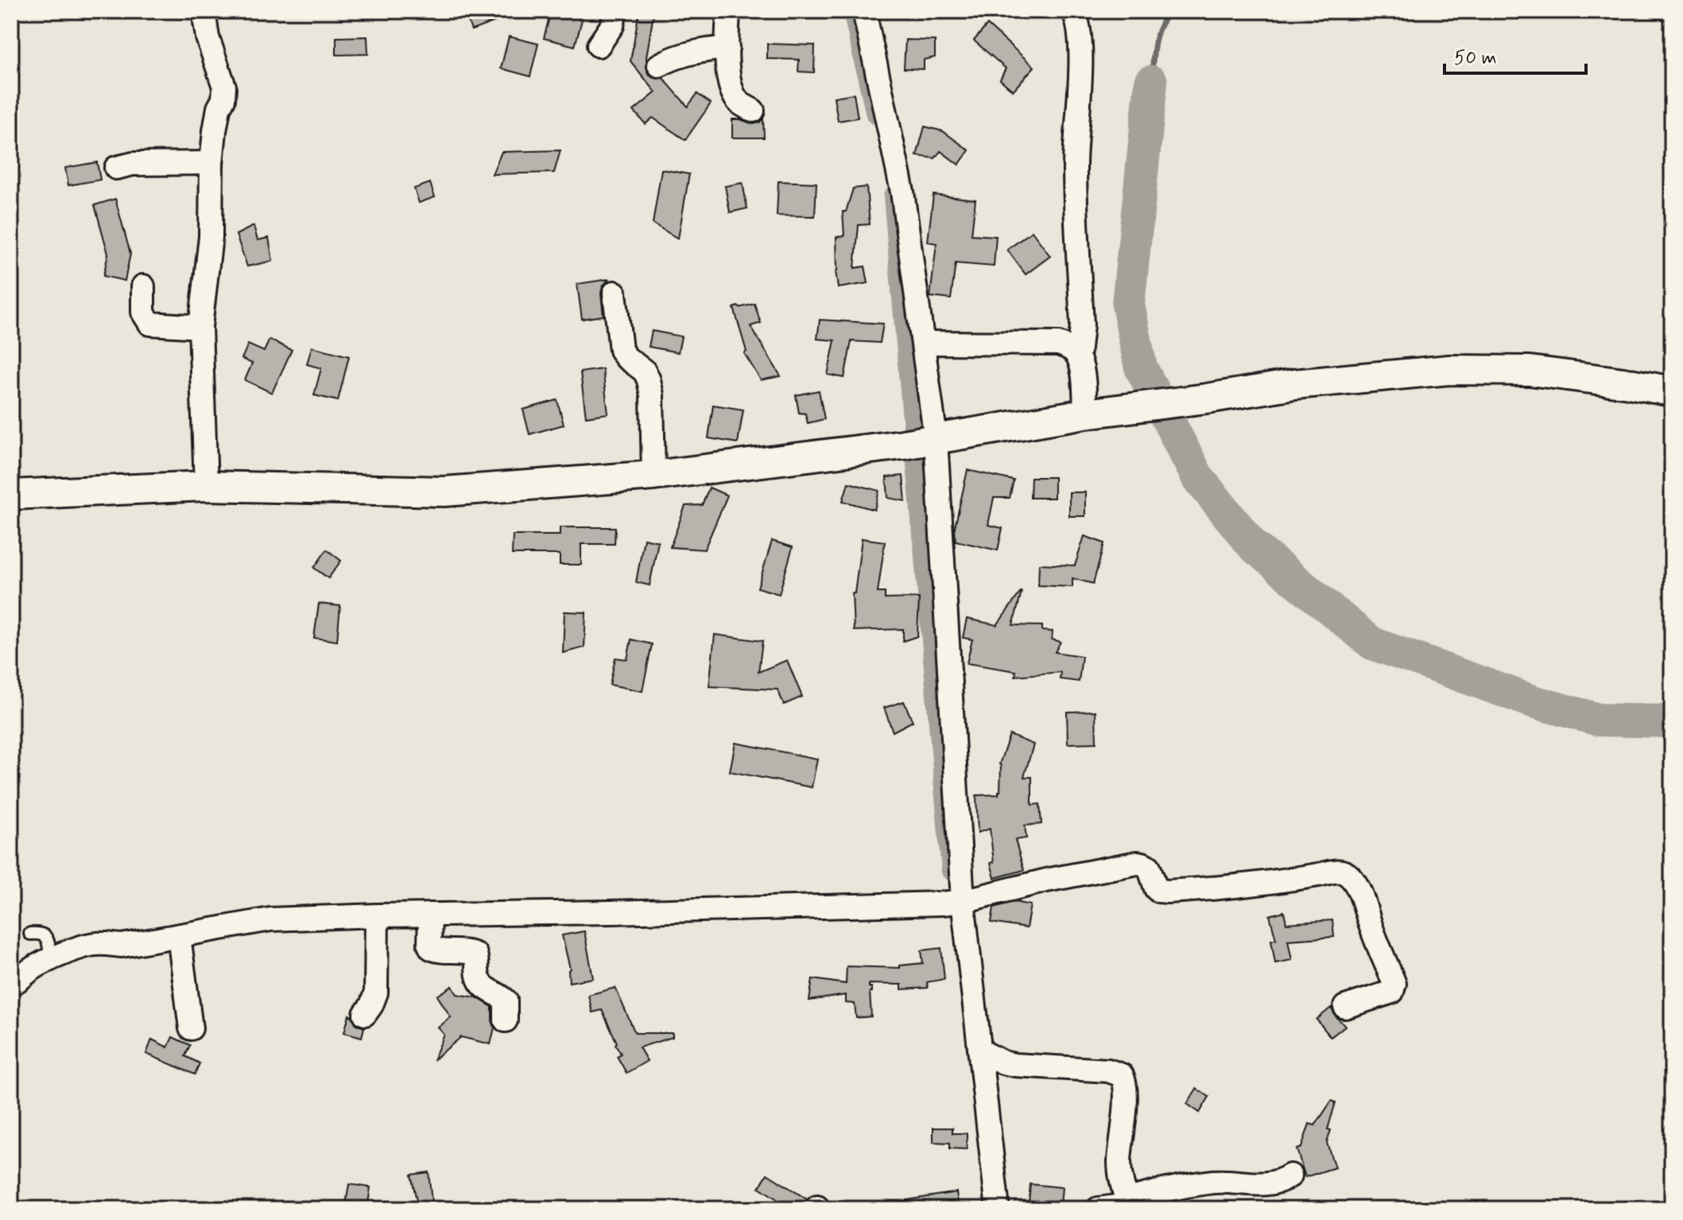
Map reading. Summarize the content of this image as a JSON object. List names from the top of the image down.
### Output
{
  "scale_bar": "50 m"
}
